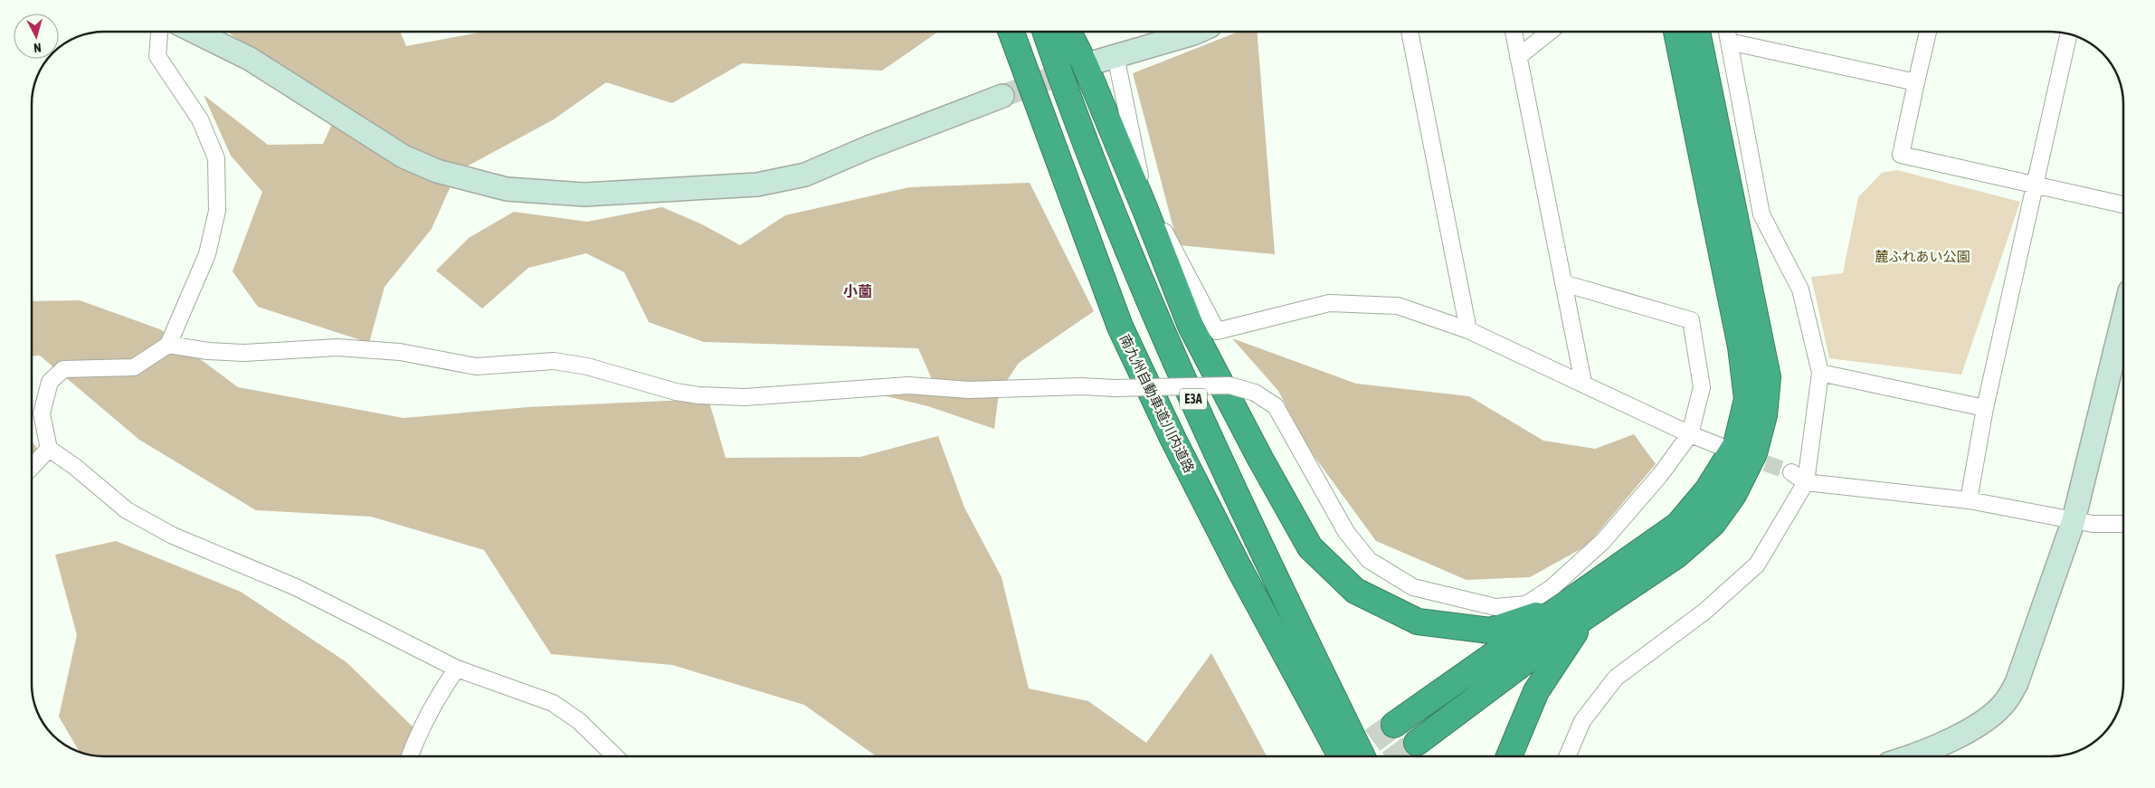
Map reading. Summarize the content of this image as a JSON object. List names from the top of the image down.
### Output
{
  "streets": {
    "highway": ["E3A", "南九州自動車道;川内道路"]
  },
  "districts": ["小薗"],
  "parks": ["麓ふれあい公園"],
  "north": "bottom"
}
